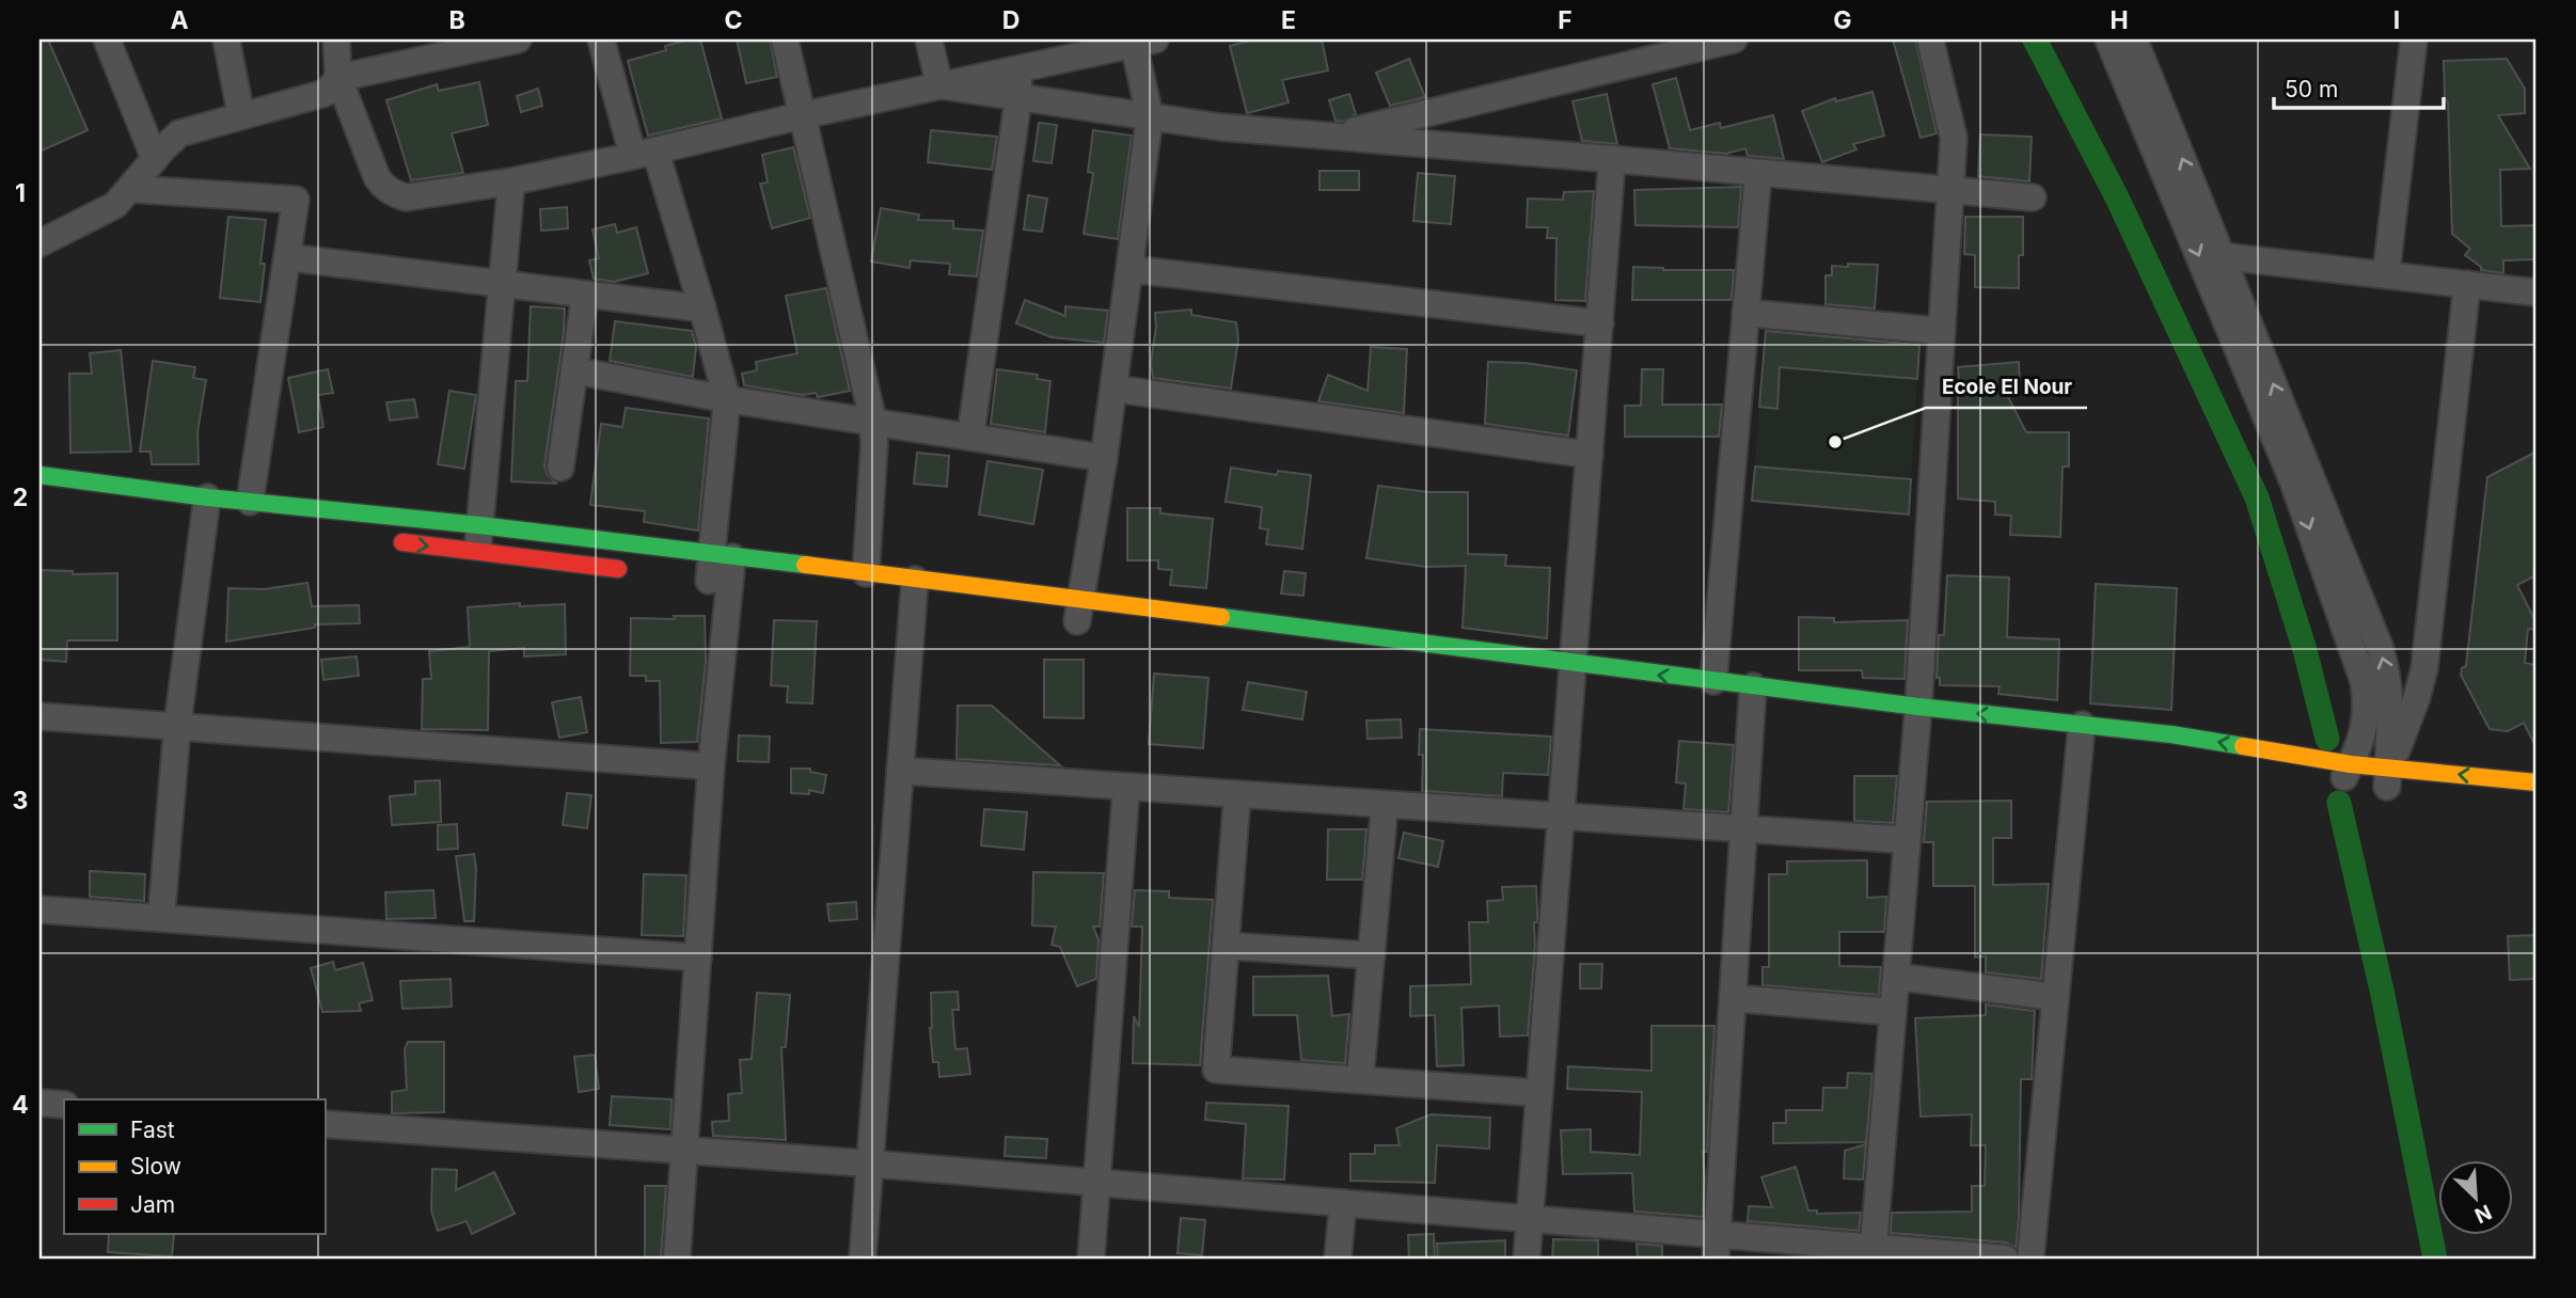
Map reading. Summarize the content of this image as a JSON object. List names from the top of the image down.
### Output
{
  "places": ["Ecole El Nour"],
  "legend": ["Fast", "Slow", "Jam"],
  "scale_bar": "50 m",
  "north": "bottom right",
  "grid": {
    "columns": [
      "A",
      "B",
      "C",
      "D",
      "E",
      "F",
      "G",
      "H",
      "I"
    ],
    "rows": [
      "1",
      "2",
      "3",
      "4"
    ]
  }
}
